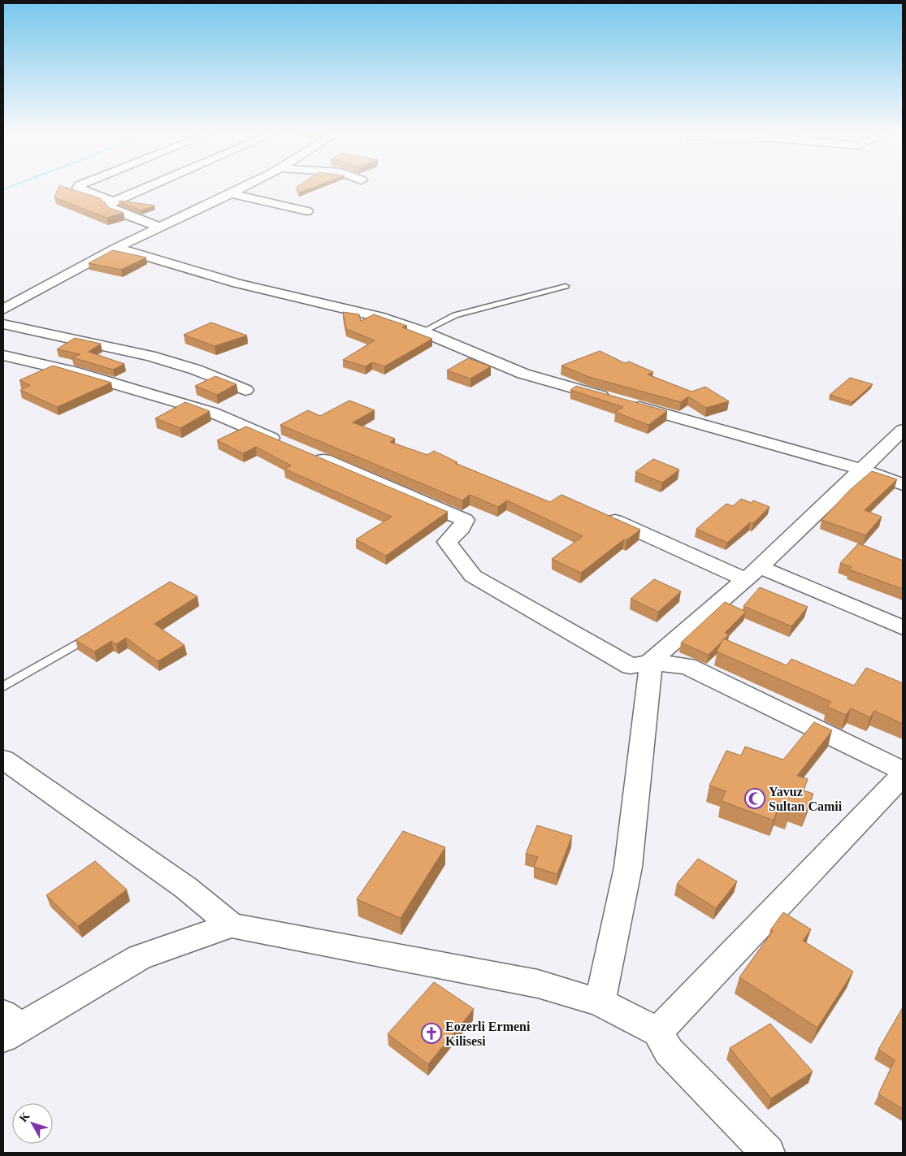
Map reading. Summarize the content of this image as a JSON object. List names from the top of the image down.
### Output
{
  "places": {
    "mosque": ["Yavuz Sultan Camii"],
    "church": ["Eozerli Ermeni Kilisesi"]
  },
  "north": "top left"
}
